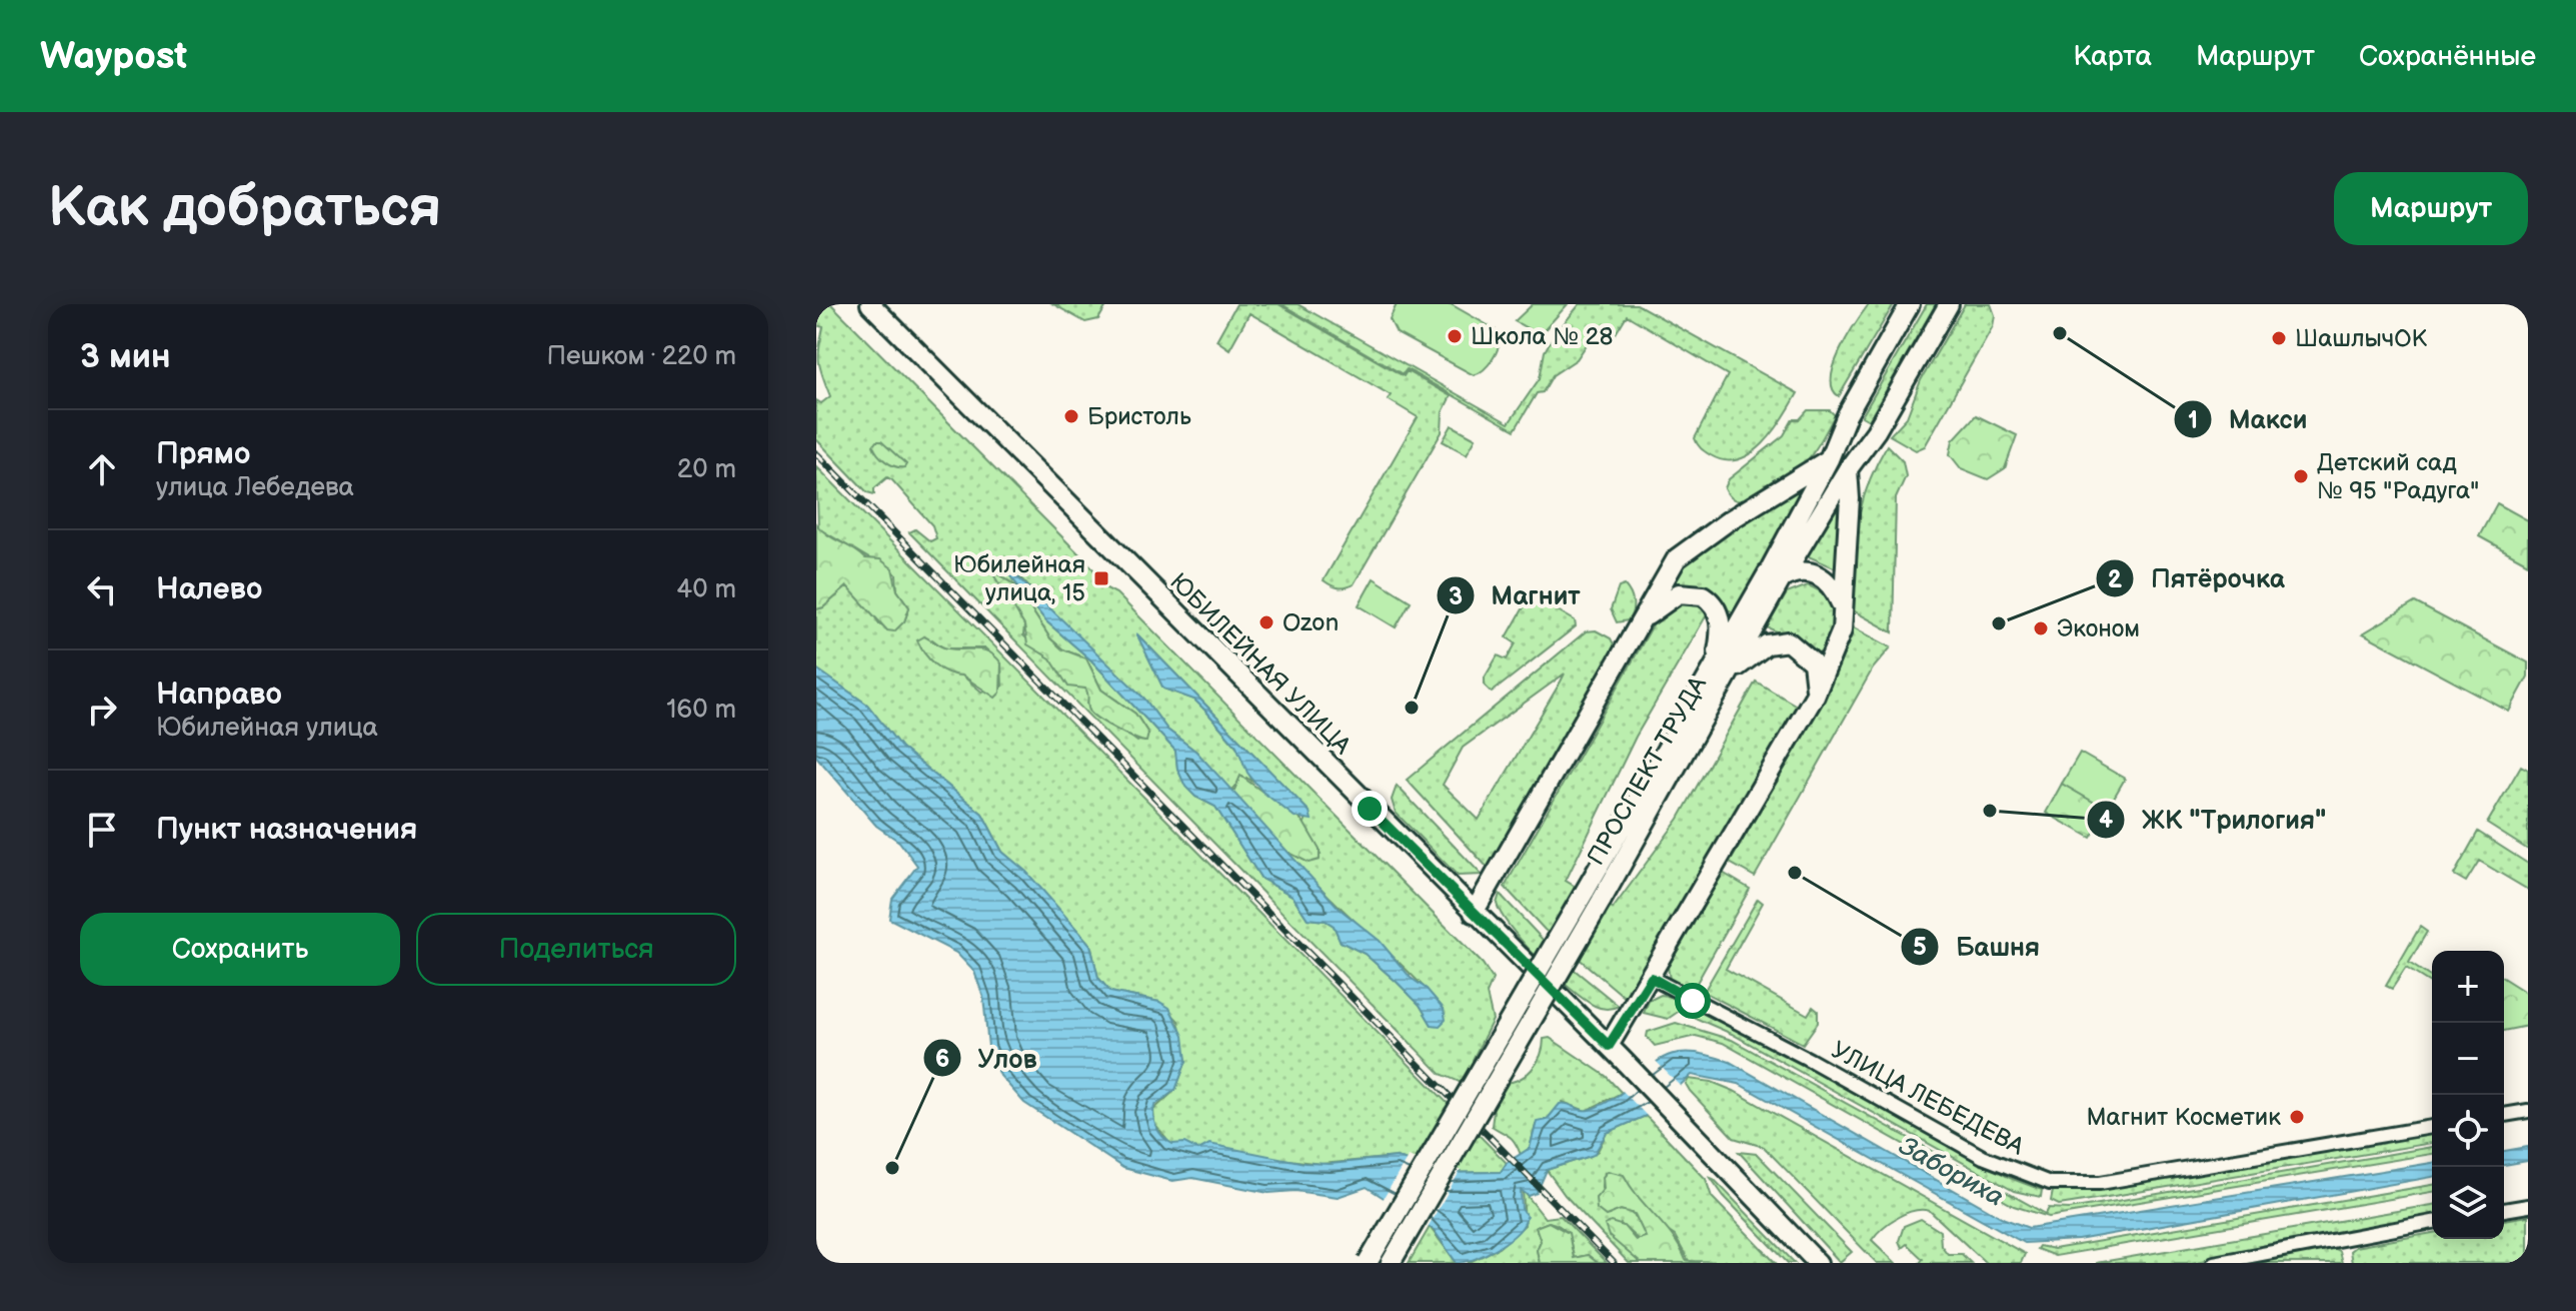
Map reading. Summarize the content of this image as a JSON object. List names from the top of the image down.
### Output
{
  "streets": {
    "main road": ["ЮБИЛЕЙНАЯ УЛИЦА", "ПРОСПЕКТ ТРУДА"],
    "street": ["УЛИЦА ЛЕБЕДЕВА"]
  },
  "water": ["Забориха"],
  "places": {
    "other": [
      "Макси",
      "Школа № 28",
      "ШашлычОК",
      "Бристоль",
      "Детский сад № 95 \"Радуга\"",
      "Ozon",
      "Пятёрочка",
      "Эконом",
      "Магнит",
      "ЖК \"Трилогия\"",
      "Башня",
      "Магнит Косметик",
      "Улов"
    ],
    "transit": ["Юбилейная улица, 15"]
  },
  "page": {
    "header": "Waypost",
    "nav": ["Карта", "Маршрут", "Сохранённые"],
    "buttons": [
      "Маршрут",
      ["Сохранить", "Поделиться"]
    ],
    "title": "Как добраться",
    "heading": ["3 мин", "Пешком · 220 m"],
    "list": [
      ["Прямо", "улица Лебедева", "20 m"],
      ["Налево", "40 m"],
      ["Направо", "Юбилейная улица", "160 m"],
      "Пункт назначения"
    ],
    "map_buttons": ["+", "−"]
  }
}
